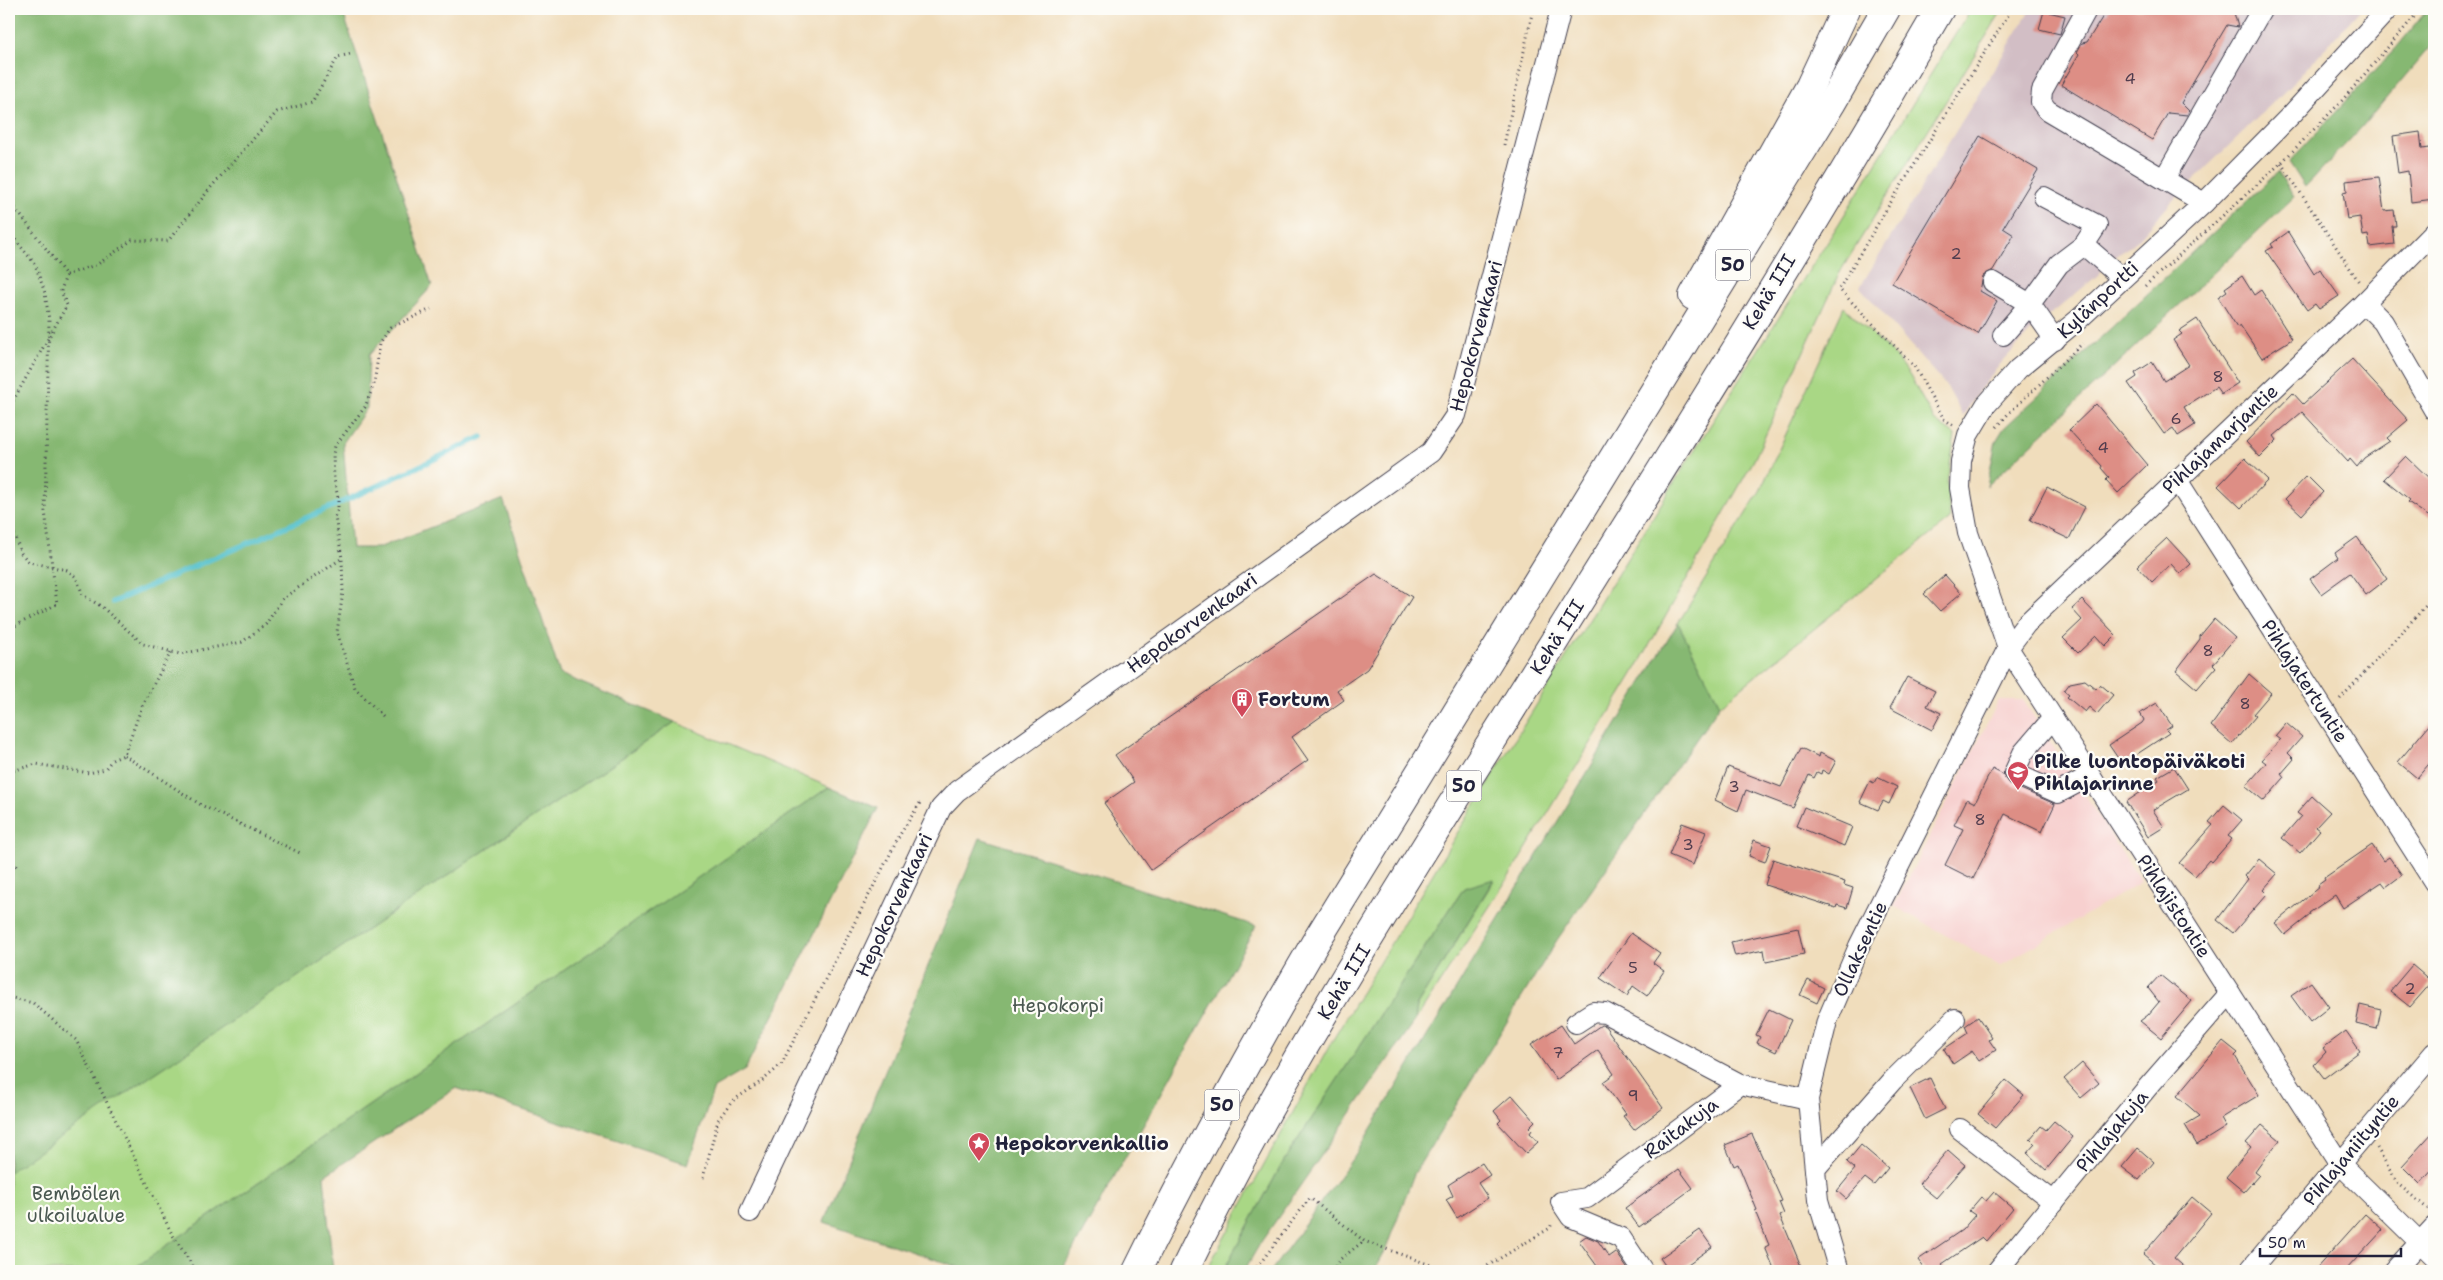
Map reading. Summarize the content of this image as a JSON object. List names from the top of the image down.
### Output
{
  "streets": {
    "highway": ["50", "Kehä III"],
    "street": [
      "Kylänportti",
      "Hepokorvenkaari",
      "Pihlajamarjantie",
      "Pihlajatertuntie",
      "Pihlajistontie",
      "Ollaksentie",
      "Raitakuja",
      "Pihlajakuja",
      "Pihlajaniityntie"
    ]
  },
  "crossings": [
    ["Kylänportti", "Pihlajamarjantie"],
    ["Kylänportti", "Pihlajistontie"],
    ["Kylänportti", "Ollaksentie"],
    ["Pihlajamarjantie", "Pihlajatertuntie"],
    ["Pihlajamarjantie", "Pihlajistontie"],
    ["Pihlajamarjantie", "Ollaksentie"],
    ["Pihlajistontie", "Ollaksentie"],
    ["Pihlajistontie", "Pihlajakuja"],
    ["Pihlajistontie", "Pihlajaniityntie"]
  ],
  "parks": ["Hepokorpi", "Bembölen ulkoilualue"],
  "places": {
    "building": ["Fortum"],
    "school or university": ["Pilke luontopäiväkoti Pihlajarinne"],
    "place": ["Hepokorvenkallio"]
  },
  "house_numbers": [
    "4",
    "2",
    "8",
    "6",
    "4",
    "8",
    "8",
    "3",
    "8",
    "3",
    "5",
    "2",
    "7",
    "9"
  ],
  "scale_bar": "50 m"
}
